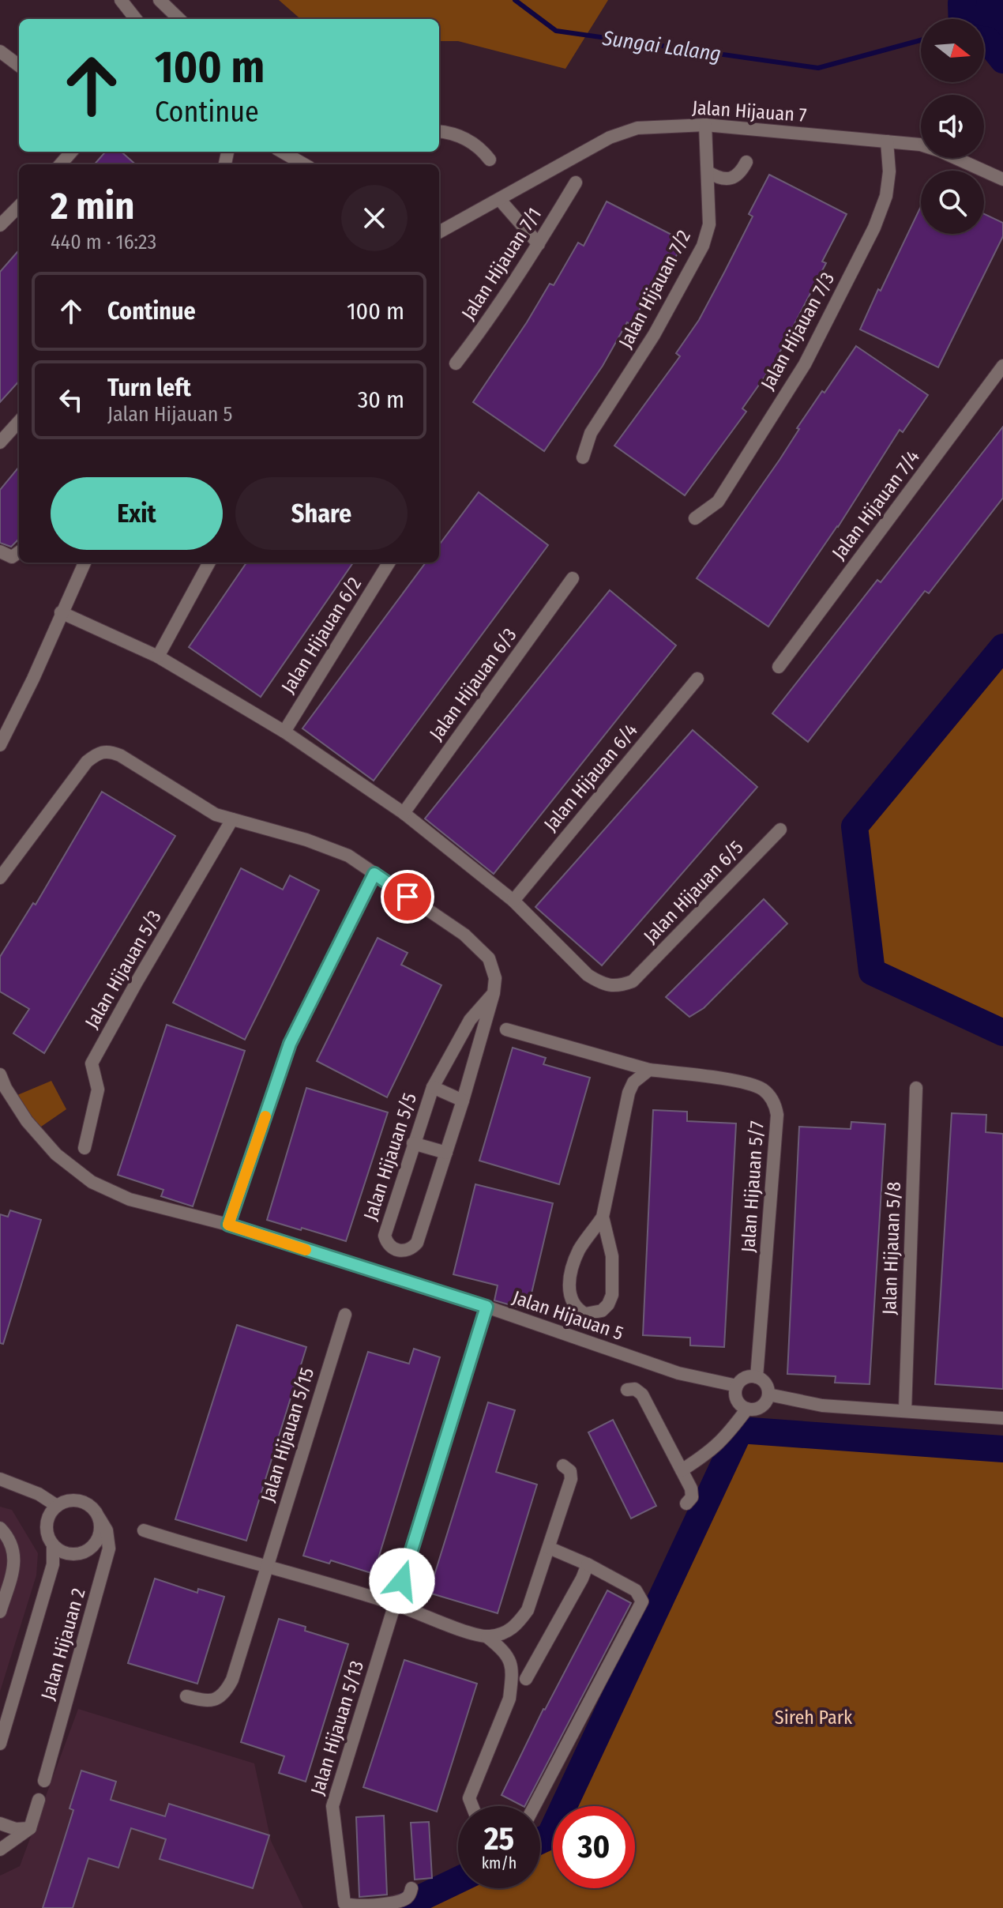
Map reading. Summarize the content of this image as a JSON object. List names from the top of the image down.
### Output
{
  "streets": {
    "street": [
      "Jalan Hijauan 7",
      "Jalan Hijauan 7/1",
      "Jalan Hijauan 7/2",
      "Jalan Hijauan 7/3",
      "Jalan Hijauan 7/4",
      "Jalan Hijauan 6/2",
      "Jalan Hijauan 6/3",
      "Jalan Hijauan 6/4",
      "Jalan Hijauan 6/5",
      "Jalan Hijauan 5/3",
      "Jalan Hijauan 5/5",
      "Jalan Hijauan 5/7",
      "Jalan Hijauan 5/8",
      "Jalan Hijauan 5",
      "Jalan Hijauan 5/15",
      "Jalan Hijauan 2",
      "Jalan Hijauan 5/13"
    ]
  },
  "crossings": [
    ["Jalan Hijauan 7", "Jalan Hijauan 7/2"],
    ["Jalan Hijauan 7", "Jalan Hijauan 7/3"],
    ["Jalan Hijauan 6/4", "Jalan Hijauan 6/5"],
    ["Jalan Hijauan 5/3", "Jalan Hijauan 5/5"],
    ["Jalan Hijauan 5/7", "Jalan Hijauan 5"]
  ],
  "water": ["Sungai Lalang"],
  "parks": ["Sireh Park"],
  "north": "right",
  "page": {
    "turn": ["100 m", "Continue"],
    "heading": ["2 min", "440 m · 16:23"],
    "list": [
      {
        "name": "Continue",
        "value": "100 m"
      },
      {
        "name": "Turn left",
        "note": "Jalan Hijauan 5",
        "value": "30 m"
      }
    ],
    "buttons": ["Exit", "Share"],
    "speed": "25 km/h",
    "limit": "30"
  }
}
